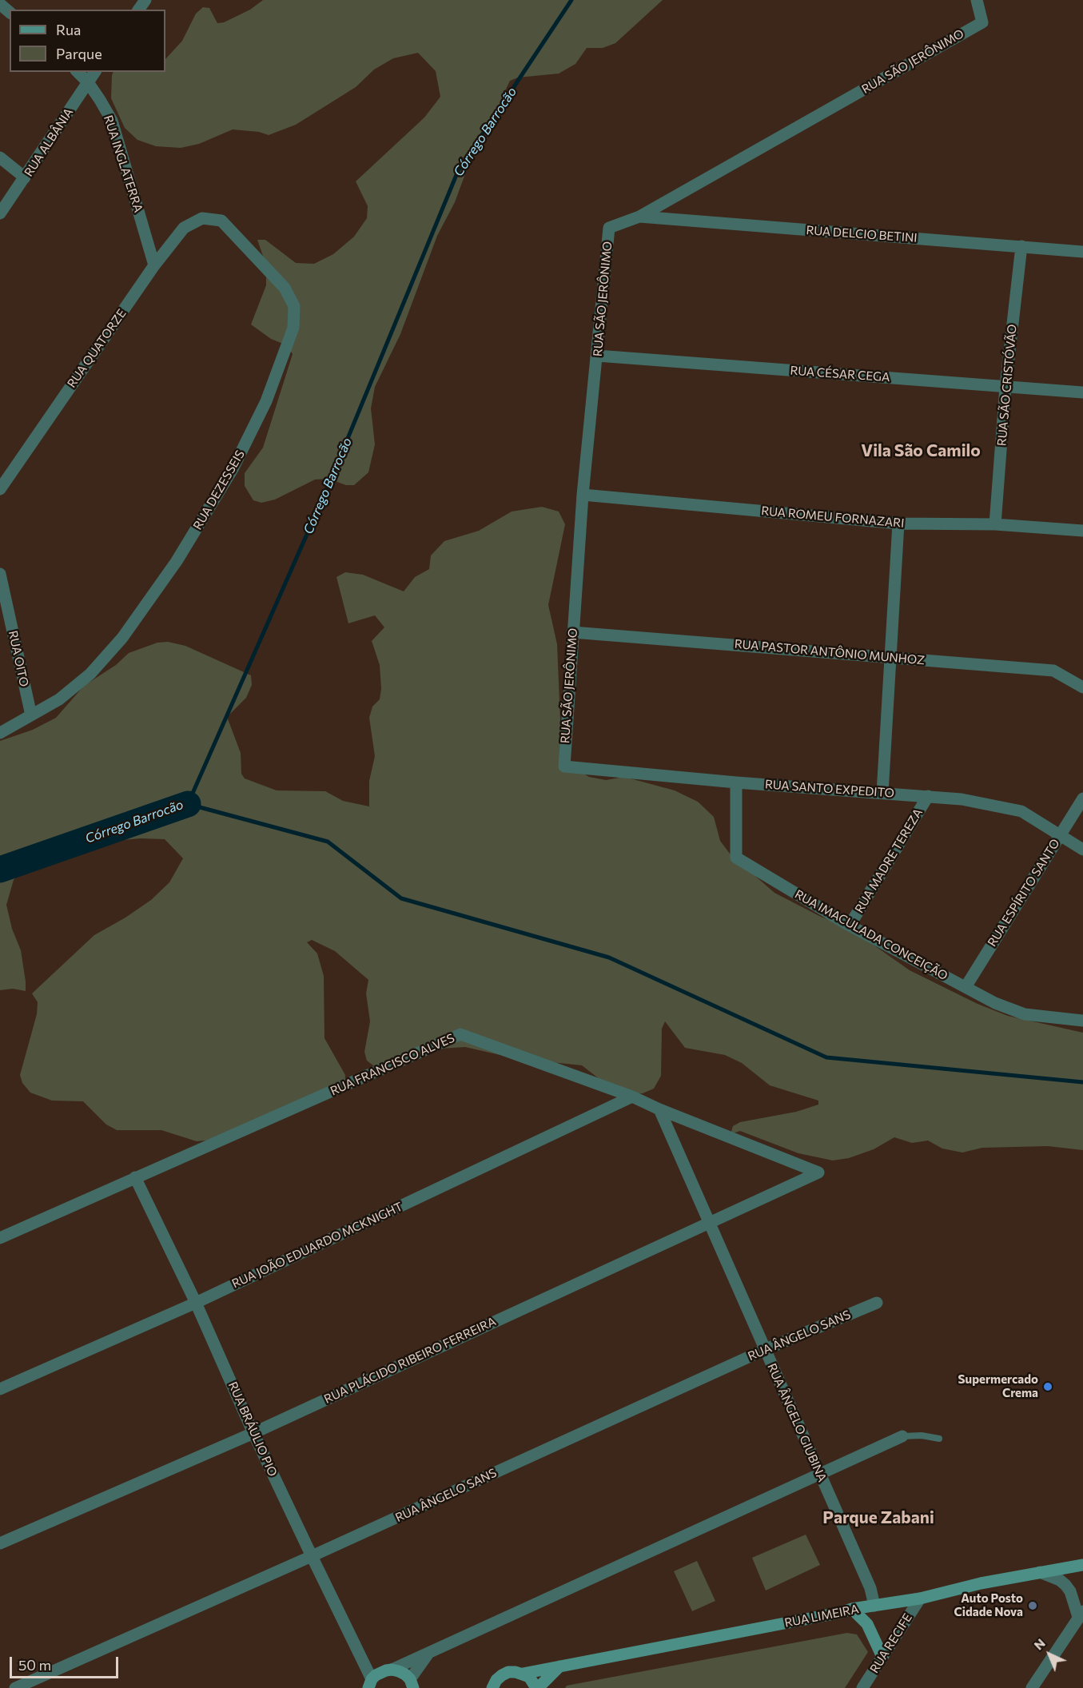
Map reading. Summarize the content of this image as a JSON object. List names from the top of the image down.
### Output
{
  "streets": {
    "main road": ["RUA LIMEIRA"],
    "street": [
      "RUA SÃO JERÔNIMO",
      "RUA ALBÂNIA",
      "RUA INGLATERRA",
      "RUA DELCIO BETINI",
      "RUA QUATORZE",
      "RUA CÉSAR CEGA",
      "RUA SÃO CRISTÓVÃO",
      "RUA DEZESSEIS",
      "RUA ROMEU FORNAZARI",
      "RUA PASTOR ANTÔNIO MUNHOZ",
      "RUA OITO",
      "RUA SANTO EXPEDITO",
      "RUA MADRE TEREZA",
      "RUA ESPÍRITO SANTO",
      "RUA IMACULADA CONCEIÇÃO",
      "RUA FRANCISCO ALVES",
      "RUA JOÃO EDUARDO MCKNIGHT",
      "RUA ÂNGELO SANS",
      "RUA PLÁCIDO RIBEIRO FERREIRA",
      "RUA ÂNGELO GIUBINA",
      "RUA BRÁULIO PIO",
      "RUA RECIFE"
    ]
  },
  "crossings": [
    ["RUA SÃO JERÔNIMO", "RUA DELCIO BETINI"],
    ["RUA SÃO JERÔNIMO", "RUA CÉSAR CEGA"],
    ["RUA SÃO JERÔNIMO", "RUA ROMEU FORNAZARI"],
    ["RUA SÃO JERÔNIMO", "RUA PASTOR ANTÔNIO MUNHOZ"],
    ["RUA SÃO JERÔNIMO", "RUA SANTO EXPEDITO"],
    ["RUA ALBÂNIA", "RUA INGLATERRA"],
    ["RUA INGLATERRA", "RUA QUATORZE"],
    ["RUA DELCIO BETINI", "RUA SÃO CRISTÓVÃO"],
    ["RUA QUATORZE", "RUA DEZESSEIS"],
    ["RUA CÉSAR CEGA", "RUA SÃO CRISTÓVÃO"],
    ["RUA SÃO CRISTÓVÃO", "RUA ROMEU FORNAZARI"],
    ["RUA DEZESSEIS", "RUA OITO"],
    ["RUA SANTO EXPEDITO", "RUA MADRE TEREZA"],
    ["RUA SANTO EXPEDITO", "RUA ESPÍRITO SANTO"],
    ["RUA SANTO EXPEDITO", "RUA IMACULADA CONCEIÇÃO"],
    ["RUA MADRE TEREZA", "RUA IMACULADA CONCEIÇÃO"],
    ["RUA ESPÍRITO SANTO", "RUA IMACULADA CONCEIÇÃO"],
    ["RUA FRANCISCO ALVES", "RUA JOÃO EDUARDO MCKNIGHT"],
    ["RUA FRANCISCO ALVES", "RUA PLÁCIDO RIBEIRO FERREIRA"],
    ["RUA FRANCISCO ALVES", "RUA ÂNGELO GIUBINA"],
    ["RUA FRANCISCO ALVES", "RUA BRÁULIO PIO"],
    ["RUA JOÃO EDUARDO MCKNIGHT", "RUA BRÁULIO PIO"],
    ["RUA ÂNGELO SANS", "RUA ÂNGELO GIUBINA"],
    ["RUA ÂNGELO SANS", "RUA BRÁULIO PIO"],
    ["RUA PLÁCIDO RIBEIRO FERREIRA", "RUA ÂNGELO GIUBINA"],
    ["RUA PLÁCIDO RIBEIRO FERREIRA", "RUA BRÁULIO PIO"],
    ["RUA ÂNGELO GIUBINA", "RUA LIMEIRA"],
    ["RUA LIMEIRA", "RUA RECIFE"]
  ],
  "districts": ["Vila São Camilo", "Parque Zabani"],
  "water": ["Córrego Barrocão"],
  "places": ["Supermercado Crema", "Auto Posto Cidade Nova"],
  "legend": ["Rua", "Parque"],
  "scale_bar": "50 m",
  "north": "top left"
}
